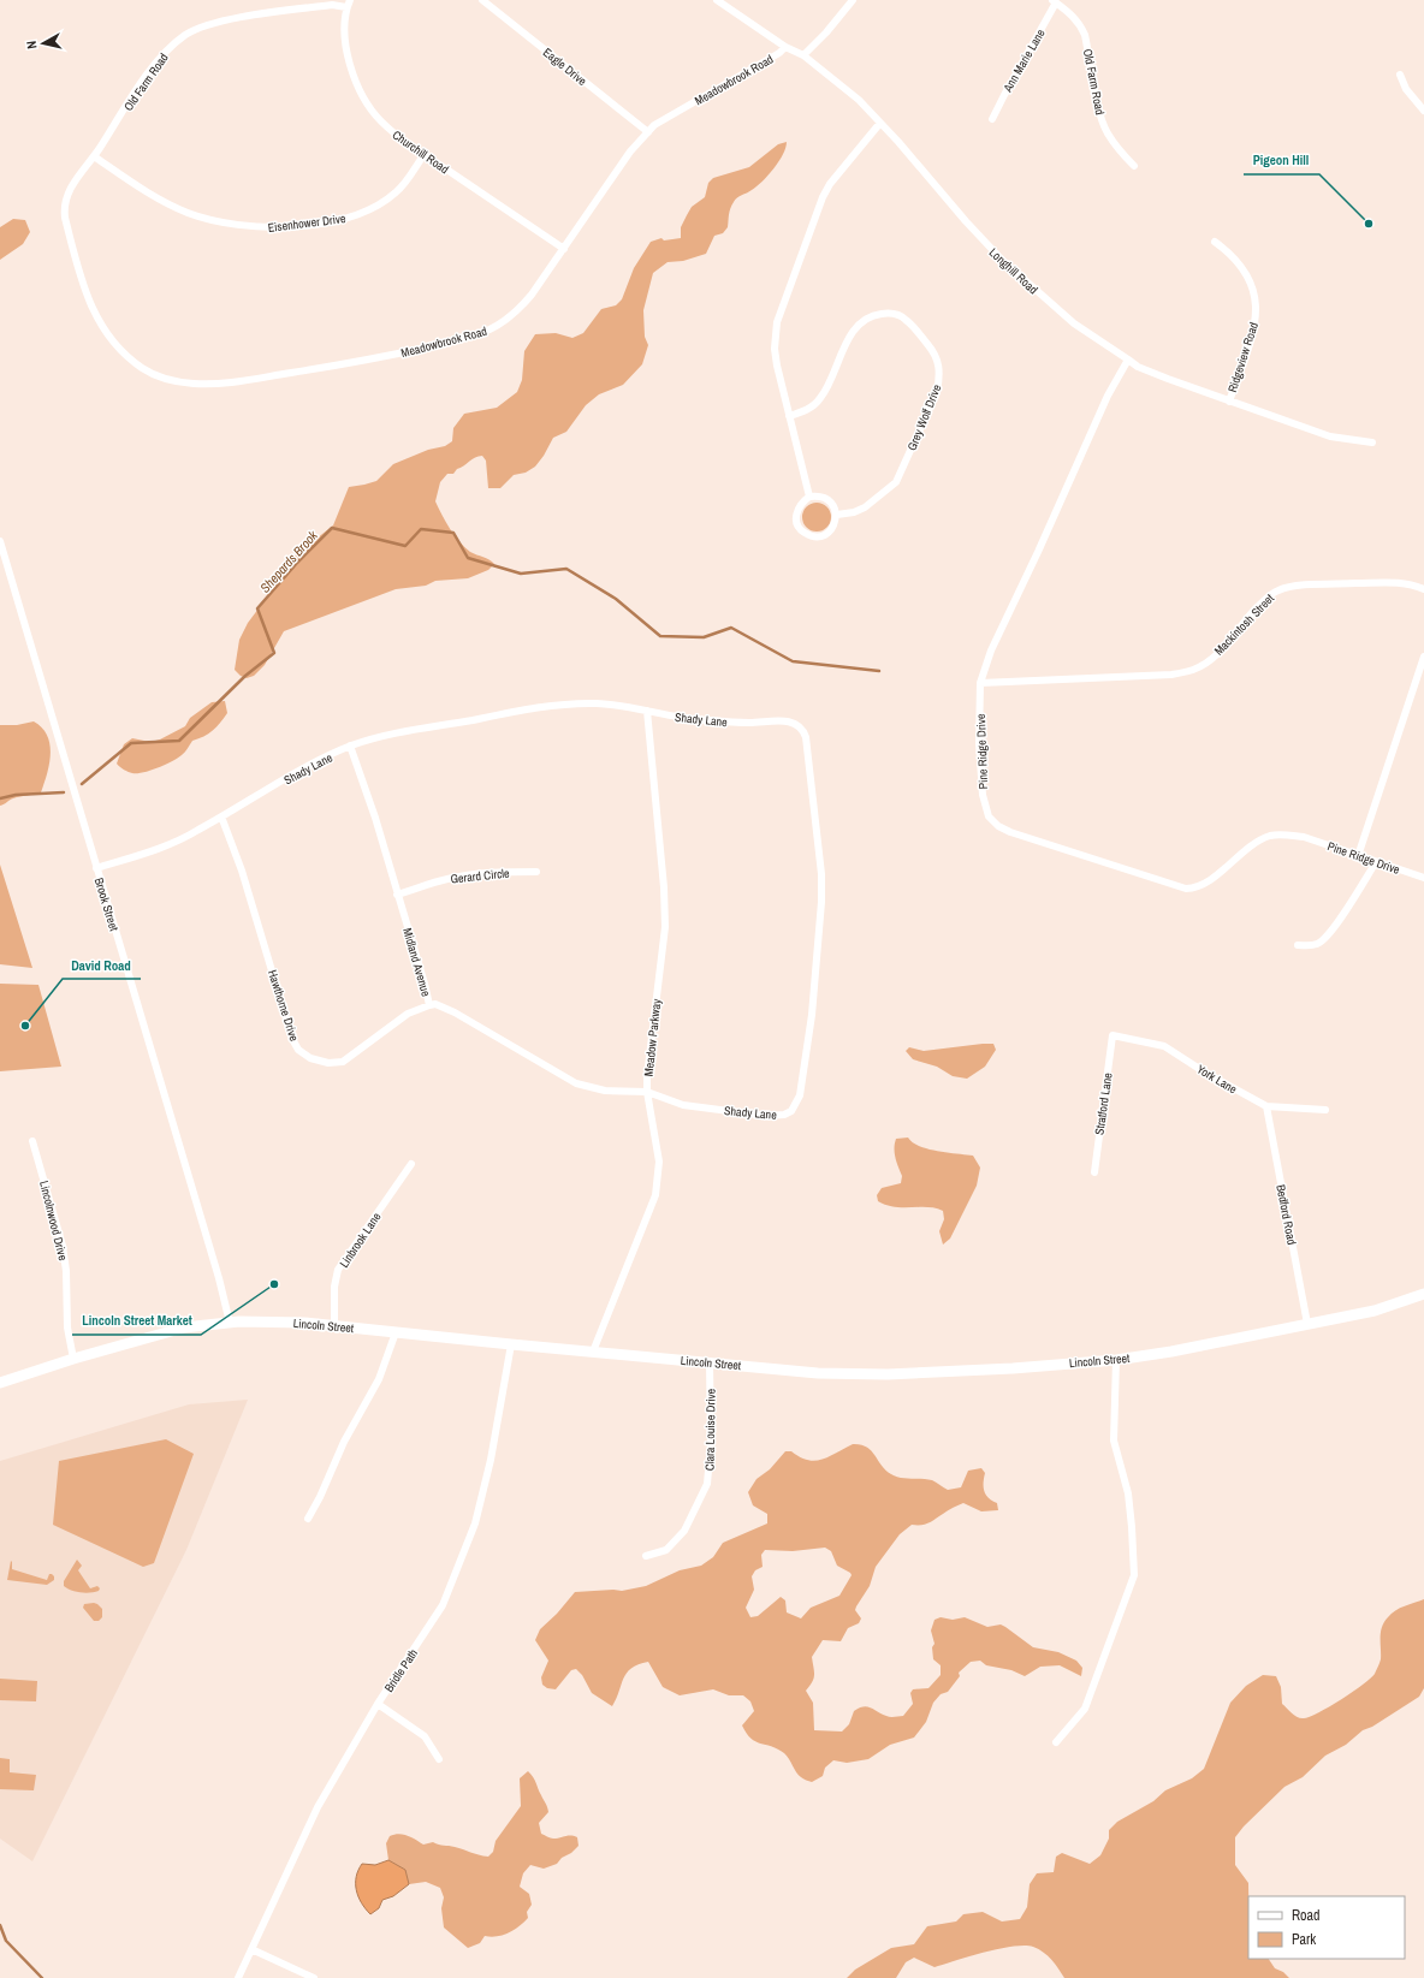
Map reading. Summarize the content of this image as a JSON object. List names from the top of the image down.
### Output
{
  "streets": {
    "main road": ["Lincoln Street"],
    "street": [
      "Ann Marie Lane",
      "Eagle Drive",
      "Meadowbrook Road",
      "Old Farm Road",
      "Churchill Road",
      "Eisenhower Drive",
      "Longhill Road",
      "Ridgeview Road",
      "Grey Wolf Drive",
      "Mackintosh Street",
      "Shady Lane",
      "Pine Ridge Drive",
      "Gerard Circle",
      "Brook Street",
      "Midland Avenue",
      "Hawthorne Drive",
      "Meadow Parkway",
      "York Lane",
      "Stratford Lane",
      "Bedford Road",
      "Lincolnwood Drive",
      "Linbrook Lane",
      "Clara Louise Drive",
      "Bridle Path"
    ]
  },
  "crossings": [
    ["Ann Marie Lane", "Old Farm Road"],
    ["Eagle Drive", "Meadowbrook Road"],
    ["Meadowbrook Road", "Old Farm Road"],
    ["Meadowbrook Road", "Churchill Road"],
    ["Meadowbrook Road", "Longhill Road"],
    ["Old Farm Road", "Churchill Road"],
    ["Old Farm Road", "Eisenhower Drive"],
    ["Churchill Road", "Eisenhower Drive"],
    ["Longhill Road", "Ridgeview Road"],
    ["Longhill Road", "Pine Ridge Drive"],
    ["Mackintosh Street", "Pine Ridge Drive"],
    ["Shady Lane", "Brook Street"],
    ["Shady Lane", "Midland Avenue"],
    ["Shady Lane", "Hawthorne Drive"],
    ["Shady Lane", "Meadow Parkway"],
    ["Gerard Circle", "Midland Avenue"],
    ["Brook Street", "Lincoln Street"],
    ["Midland Avenue", "Hawthorne Drive"],
    ["Midland Avenue", "Meadow Parkway"],
    ["Meadow Parkway", "Lincoln Street"],
    ["York Lane", "Stratford Lane"],
    ["York Lane", "Bedford Road"],
    ["Bedford Road", "Lincoln Street"],
    ["Lincolnwood Drive", "Lincoln Street"],
    ["Linbrook Lane", "Lincoln Street"],
    ["Lincoln Street", "Clara Louise Drive"],
    ["Lincoln Street", "Bridle Path"]
  ],
  "water": ["Shepards Brook"],
  "places": ["Pigeon Hill", "David Road", "Lincoln Street Market"],
  "legend": ["Road", "Park"],
  "north": "left"
}
